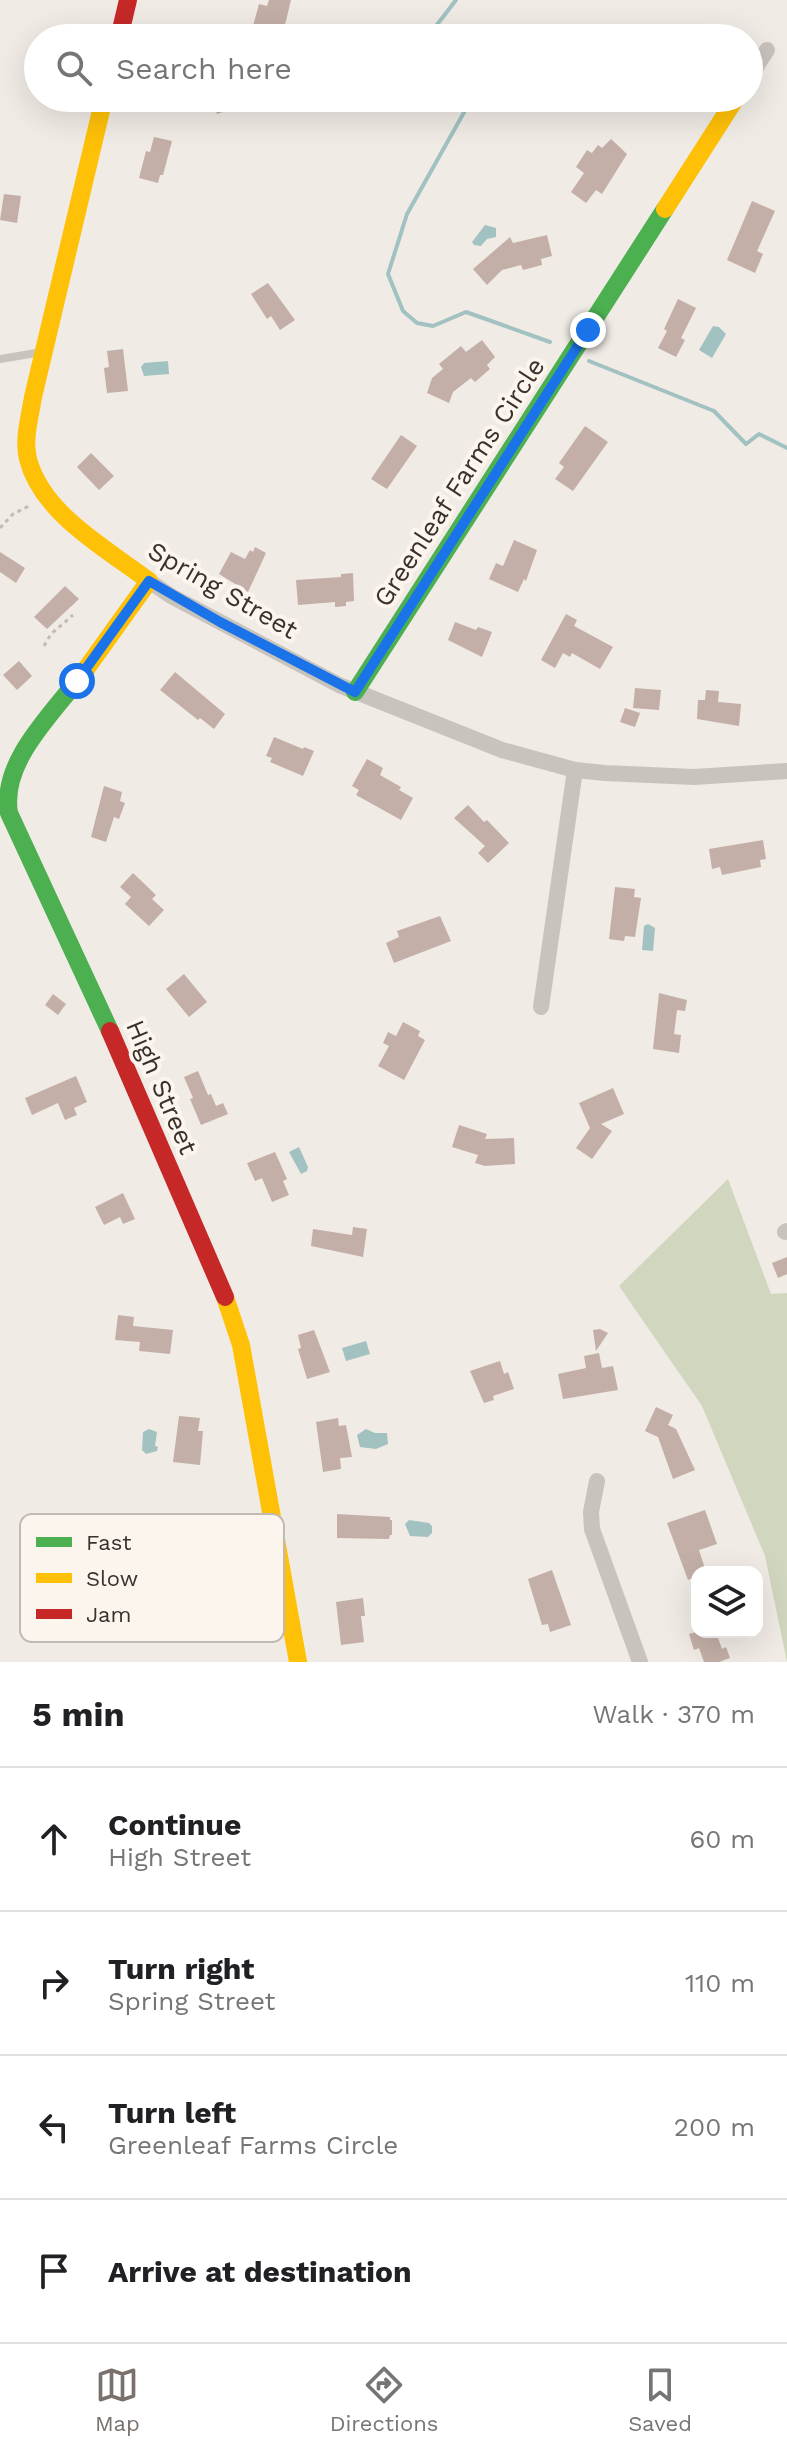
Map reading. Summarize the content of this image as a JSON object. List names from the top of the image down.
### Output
{
  "streets": {
    "street": ["Greenleaf Farms Circle", "Spring Street", "High Street"]
  },
  "crossings": [
    ["Greenleaf Farms Circle", "Spring Street"],
    ["Spring Street", "High Street"]
  ],
  "legend": ["Fast", "Slow", "Jam"],
  "page": {
    "search": "Search here",
    "heading": ["5 min", "Walk · 370 m"],
    "list": [
      ["Continue", "High Street", "60 m"],
      ["Turn right", "Spring Street", "110 m"],
      ["Turn left", "Greenleaf Farms Circle", "200 m"],
      "Arrive at destination"
    ],
    "nav": ["Map", "Directions", "Saved"]
  }
}
